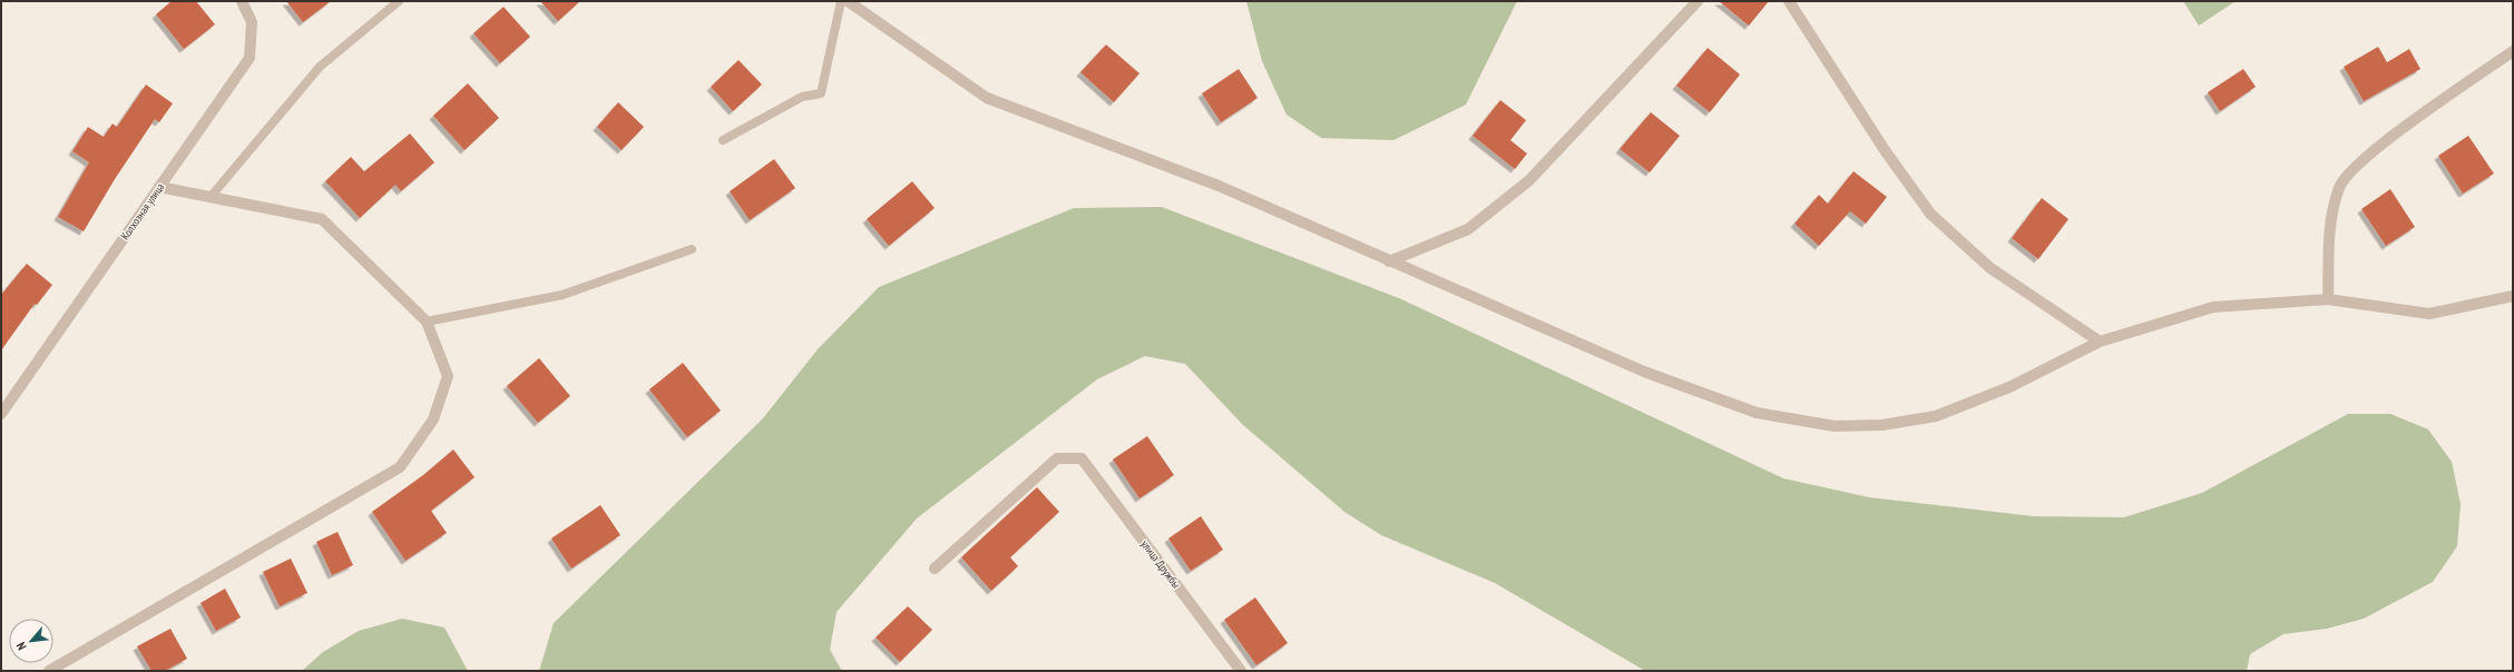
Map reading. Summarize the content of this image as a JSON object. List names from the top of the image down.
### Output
{
  "streets": {
    "street": ["Колхозная улица", "улица Дружбы"]
  },
  "north": "bottom left"
}
